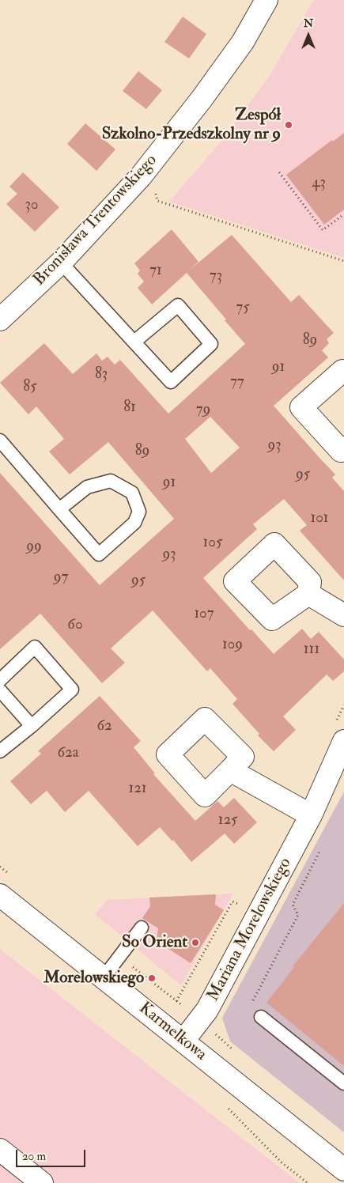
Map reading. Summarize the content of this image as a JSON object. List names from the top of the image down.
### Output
{
  "streets": {
    "street": ["Bronisława Trentowskiego", "Mariana Morelowskiego", "Karmelkowa"]
  },
  "crossings": [
    ["Mariana Morelowskiego", "Karmelkowa"]
  ],
  "places": ["Zespół Szkolno-Przedszkolny nr 9", "So Orient", "Morelowskiego"],
  "house_numbers": [
    "43",
    "30",
    "71",
    "73",
    "75",
    "89",
    "91",
    "83",
    "77",
    "85",
    "81",
    "79",
    "93",
    "89",
    "95",
    "91",
    "101",
    "105",
    "99",
    "93",
    "97",
    "95",
    "107",
    "60",
    "109",
    "111",
    "62",
    "62a",
    "121",
    "125"
  ],
  "scale_bar": "20 m",
  "north": "top"
}
